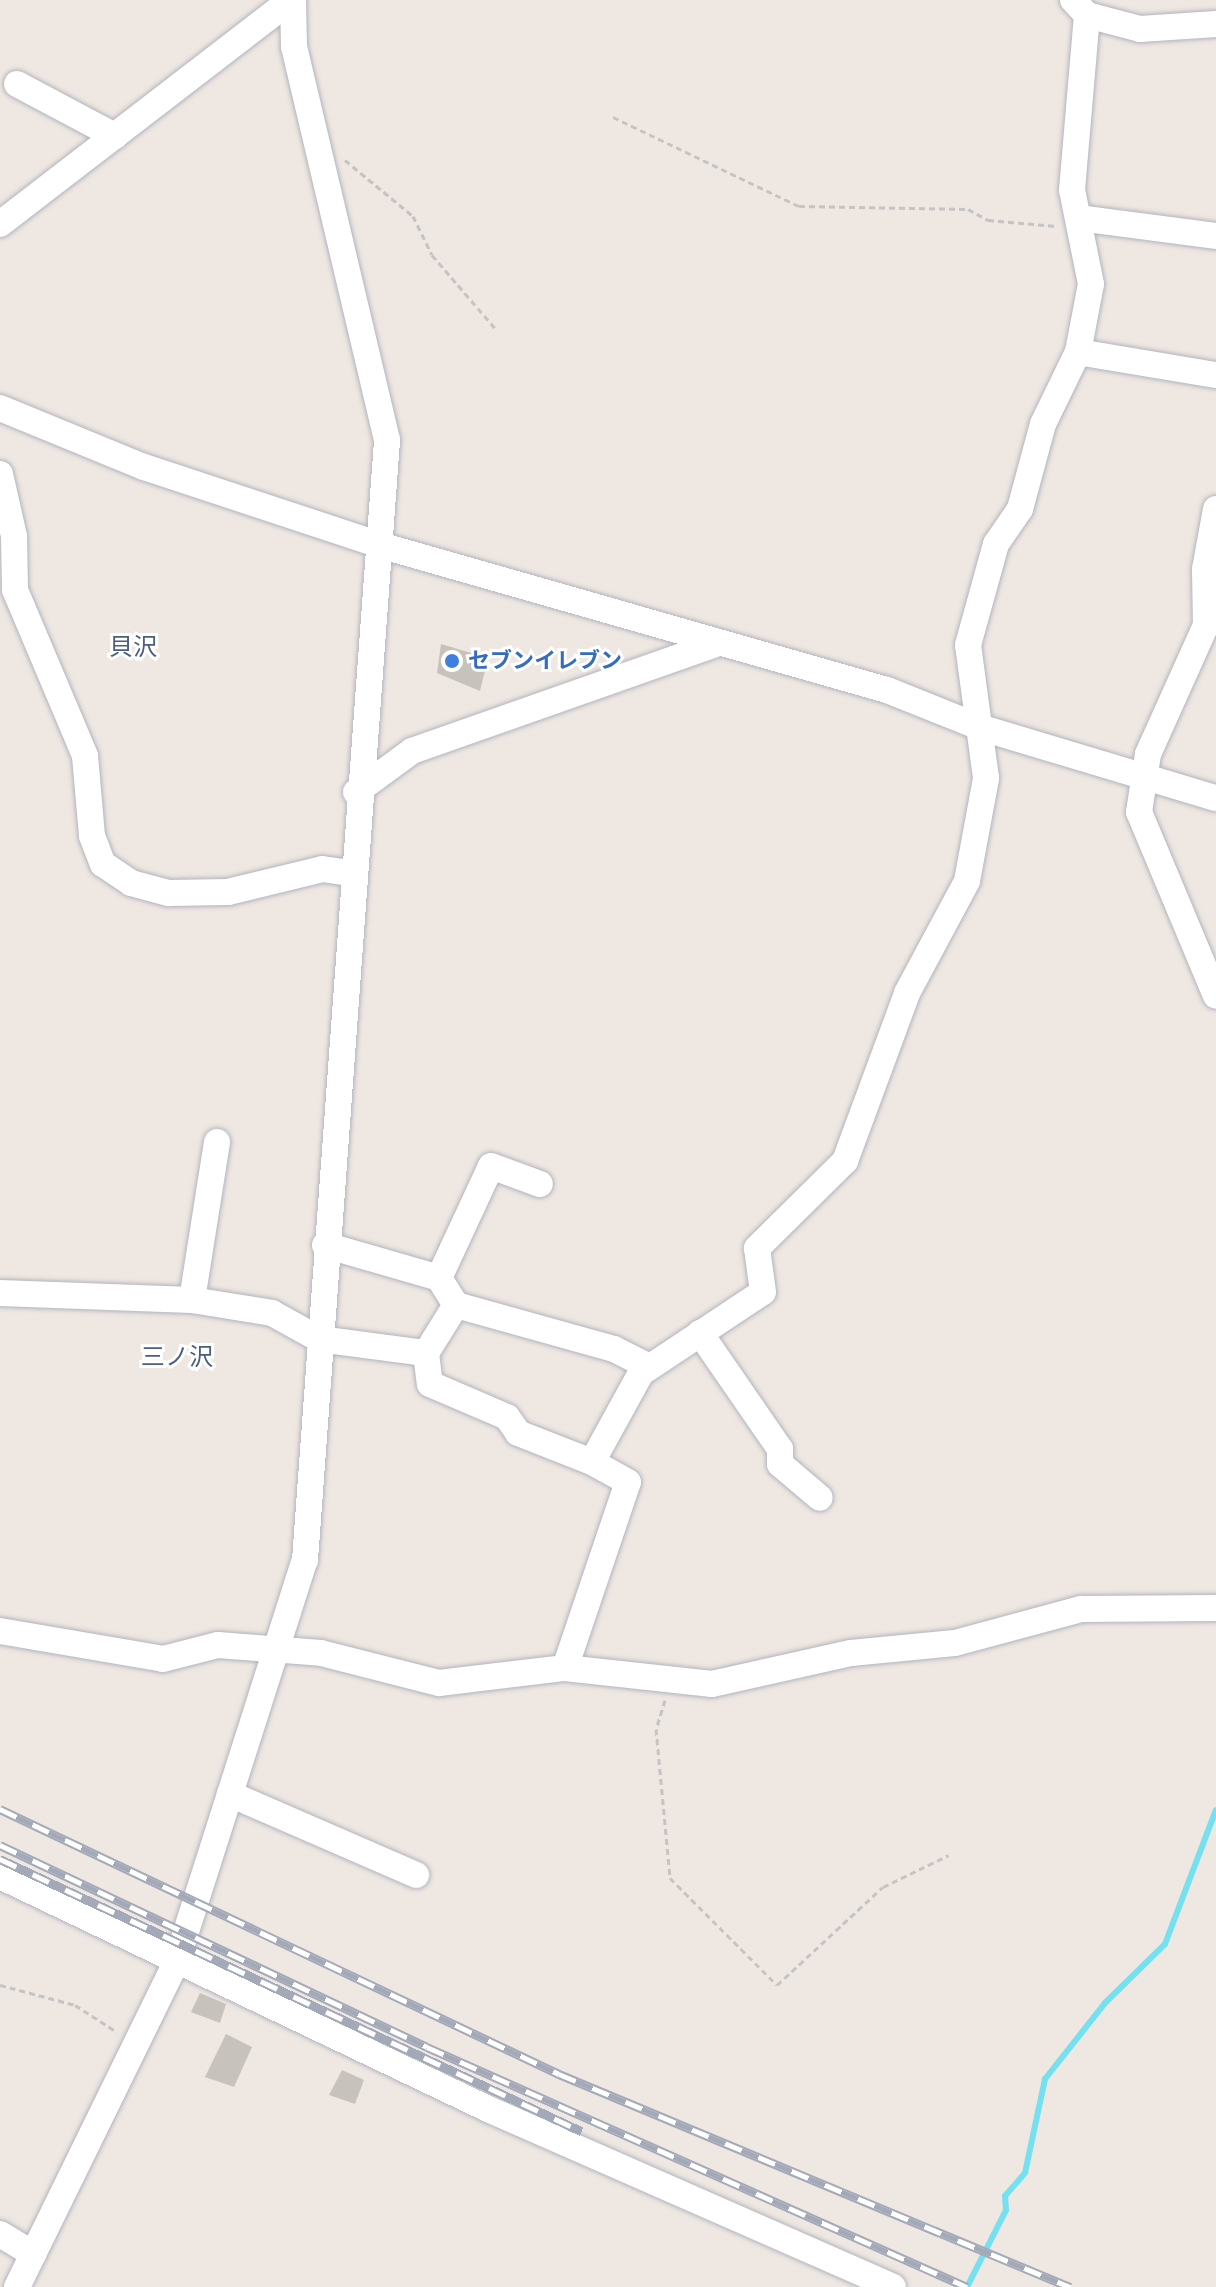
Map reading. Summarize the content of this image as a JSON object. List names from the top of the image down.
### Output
{
  "districts": ["貝沢", "三ノ沢"],
  "places": ["セブンイレブン"]
}
